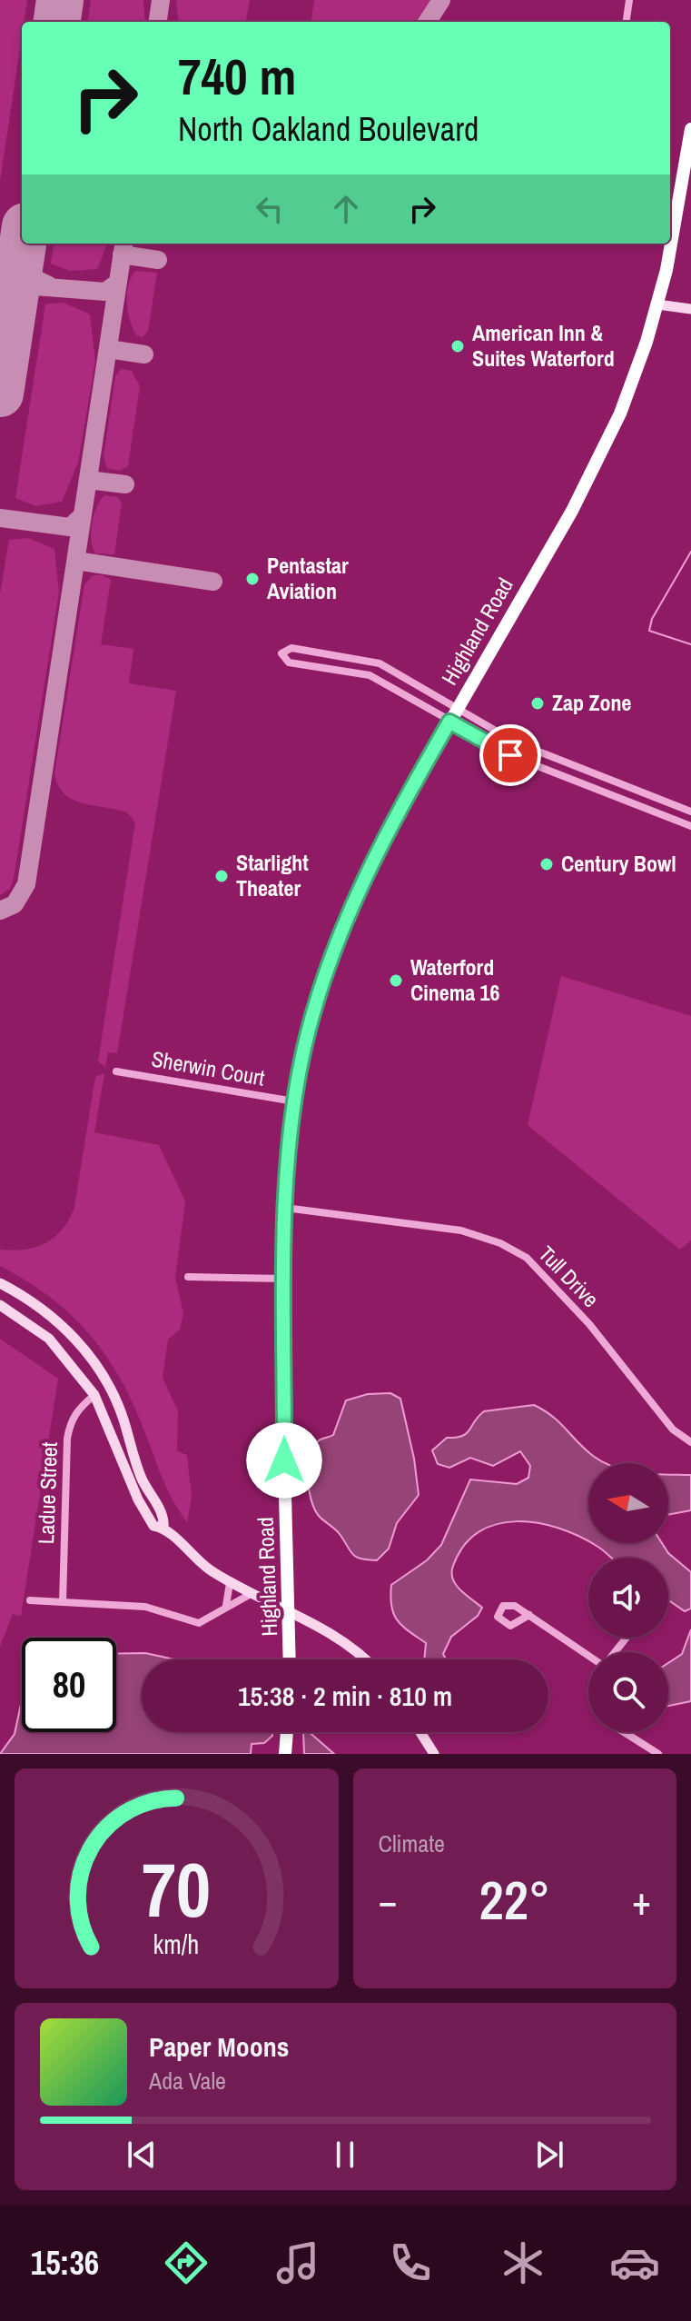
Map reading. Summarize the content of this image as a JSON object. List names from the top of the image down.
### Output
{
  "streets": {
    "highway": ["Highland Road"],
    "street": ["Sherwin Court", "Tull Drive", "Ladue Street"]
  },
  "crossings": [
    ["Highland Road", "Sherwin Court"],
    ["Highland Road", "Tull Drive"]
  ],
  "places": [
    "American Inn & Suites Waterford",
    "Pentastar Aviation",
    "Zap Zone",
    "Century Bowl",
    "Starlight Theater",
    "Waterford Cinema 16"
  ],
  "north": "left",
  "page": {
    "turn": ["740 m", "North Oakland Boulevard"],
    "limit": "80",
    "trip": "15:38 · 2 min · 810 m",
    "tile": "Climate",
    "heat": ["−", "22°", "+"],
    "song": ["Paper Moons", "Ada Vale"],
    "tabs": "15:36",
    "gauge": ["70", "km/h"]
  }
}
